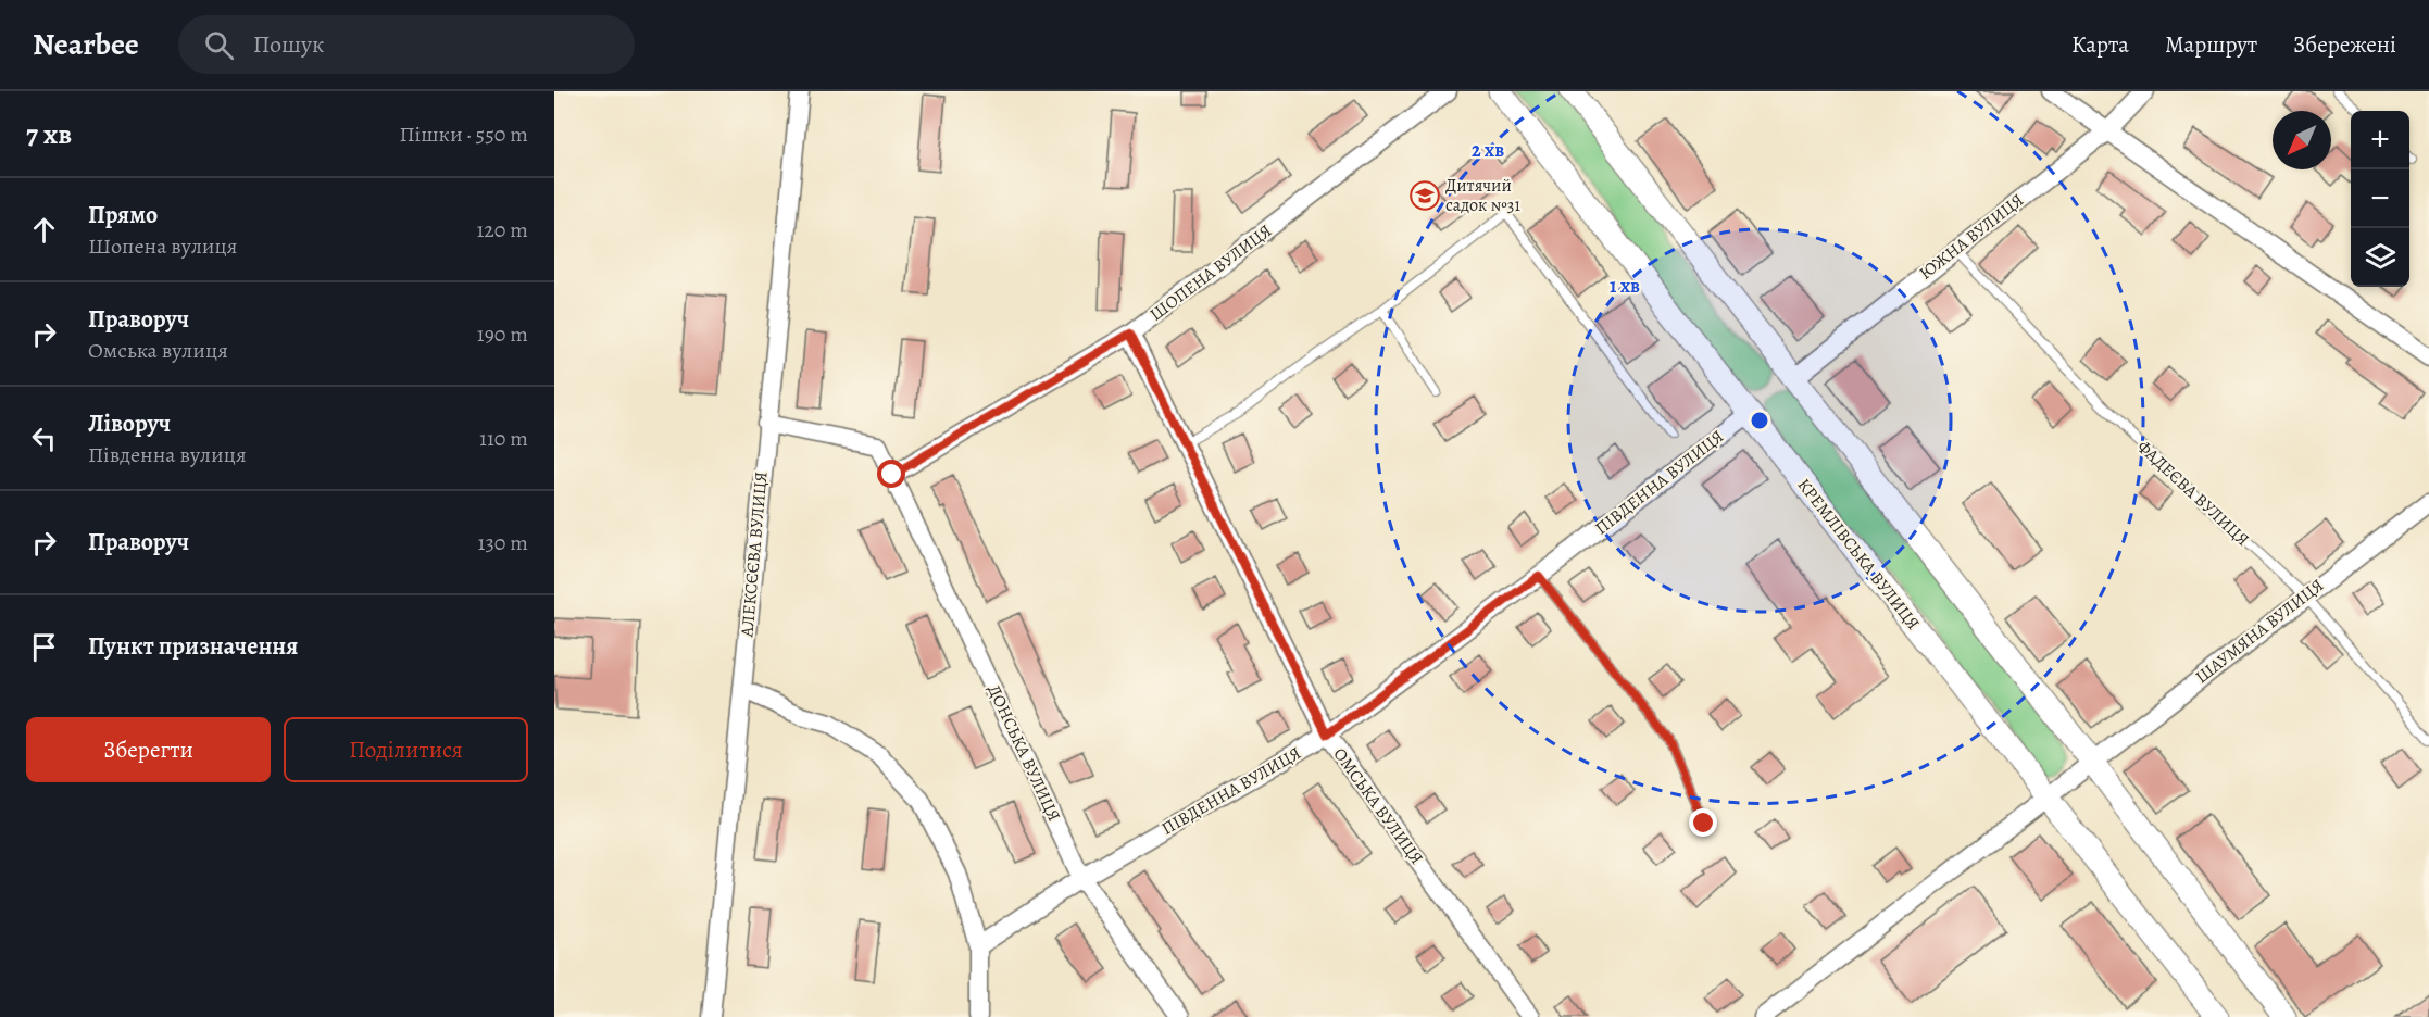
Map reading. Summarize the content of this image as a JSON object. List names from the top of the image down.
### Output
{
  "streets": {
    "street": [
      "ЮЖНА ВУЛИЦЯ",
      "ШОПЕНА ВУЛИЦЯ",
      "ПІВДЕННА ВУЛИЦЯ",
      "АЛЕКСЄЄВА ВУЛИЦЯ",
      "КРЕМЛІВСЬКА ВУЛИЦЯ",
      "ШАУМЯНА ВУЛИЦЯ",
      "ДОНСЬКА ВУЛИЦЯ",
      "ОМСЬКА ВУЛИЦЯ"
    ],
    "lane": ["ФАДЕЄВА ВУЛИЦЯ"]
  },
  "crossings": [
    ["ЮЖНА ВУЛИЦЯ", "ФАДЕЄВА ВУЛИЦЯ"],
    ["ШОПЕНА ВУЛИЦЯ", "ДОНСЬКА ВУЛИЦЯ"],
    ["ШОПЕНА ВУЛИЦЯ", "ОМСЬКА ВУЛИЦЯ"],
    ["ПІВДЕННА ВУЛИЦЯ", "КРЕМЛІВСЬКА ВУЛИЦЯ"],
    ["ПІВДЕННА ВУЛИЦЯ", "ДОНСЬКА ВУЛИЦЯ"],
    ["ПІВДЕННА ВУЛИЦЯ", "ОМСЬКА ВУЛИЦЯ"],
    ["ФАДЕЄВА ВУЛИЦЯ", "ШАУМЯНА ВУЛИЦЯ"],
    ["АЛЕКСЄЄВА ВУЛИЦЯ", "ДОНСЬКА ВУЛИЦЯ"],
    ["КРЕМЛІВСЬКА ВУЛИЦЯ", "ШАУМЯНА ВУЛИЦЯ"]
  ],
  "places": {
    "school or university": ["Дитячий садок №31"]
  },
  "north": "bottom left",
  "page": {
    "header": "Nearbee",
    "search": "Пошук",
    "nav": ["Карта", "Маршрут", "Збережені"],
    "heading": ["7 хв", "Пішки · 550 m"],
    "map_buttons": ["+", "−"],
    "list": [
      ["Прямо", "Шопена вулиця", "120 m"],
      ["Праворуч", "Омська вулиця", "190 m"],
      ["Ліворуч", "Південна вулиця", "110 m"],
      ["Праворуч", "130 m"],
      "Пункт призначення"
    ],
    "buttons": ["Зберегти", "Поділитися"]
  },
  "rings": ["2 хв", "1 хв"]
}
